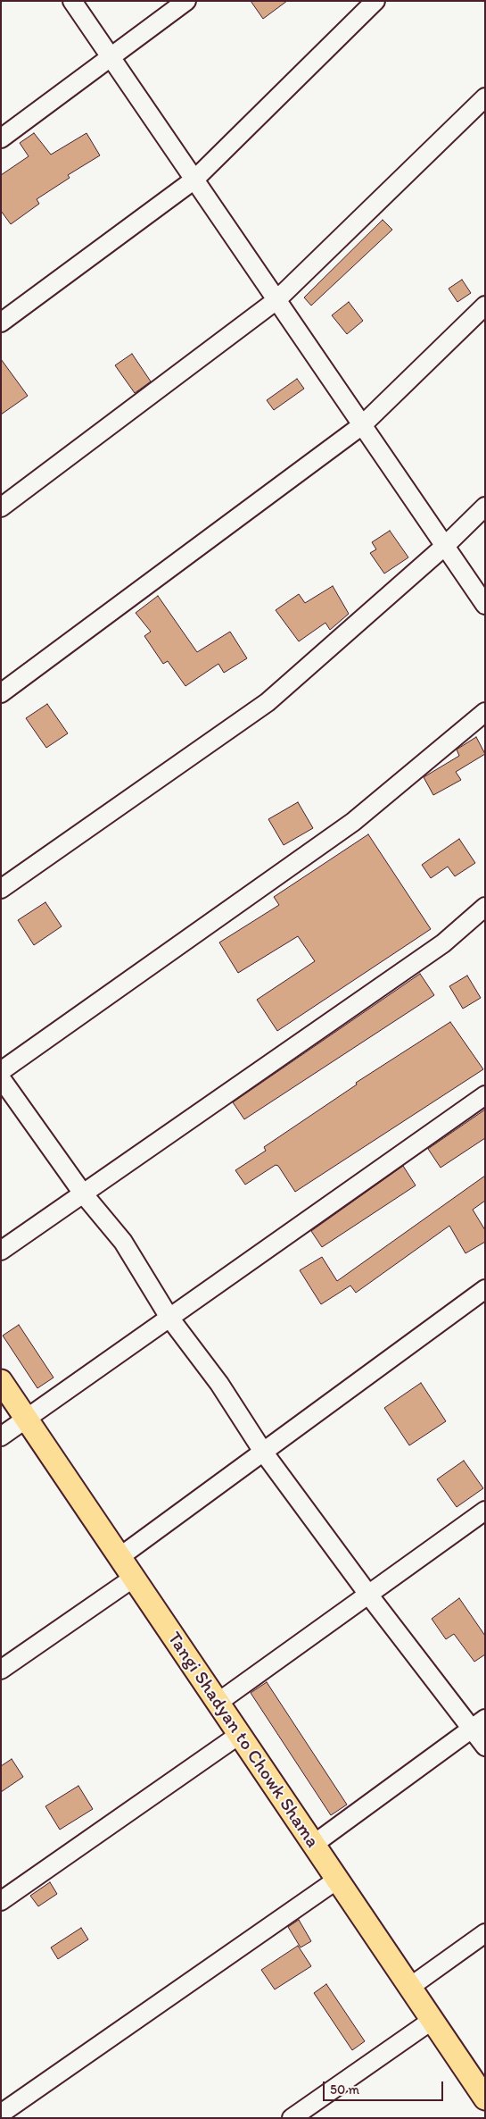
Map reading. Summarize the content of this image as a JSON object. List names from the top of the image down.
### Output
{
  "streets": {
    "main road": ["Tangi Shadyan to Chowk Shama"]
  },
  "scale_bar": "50 m"
}
